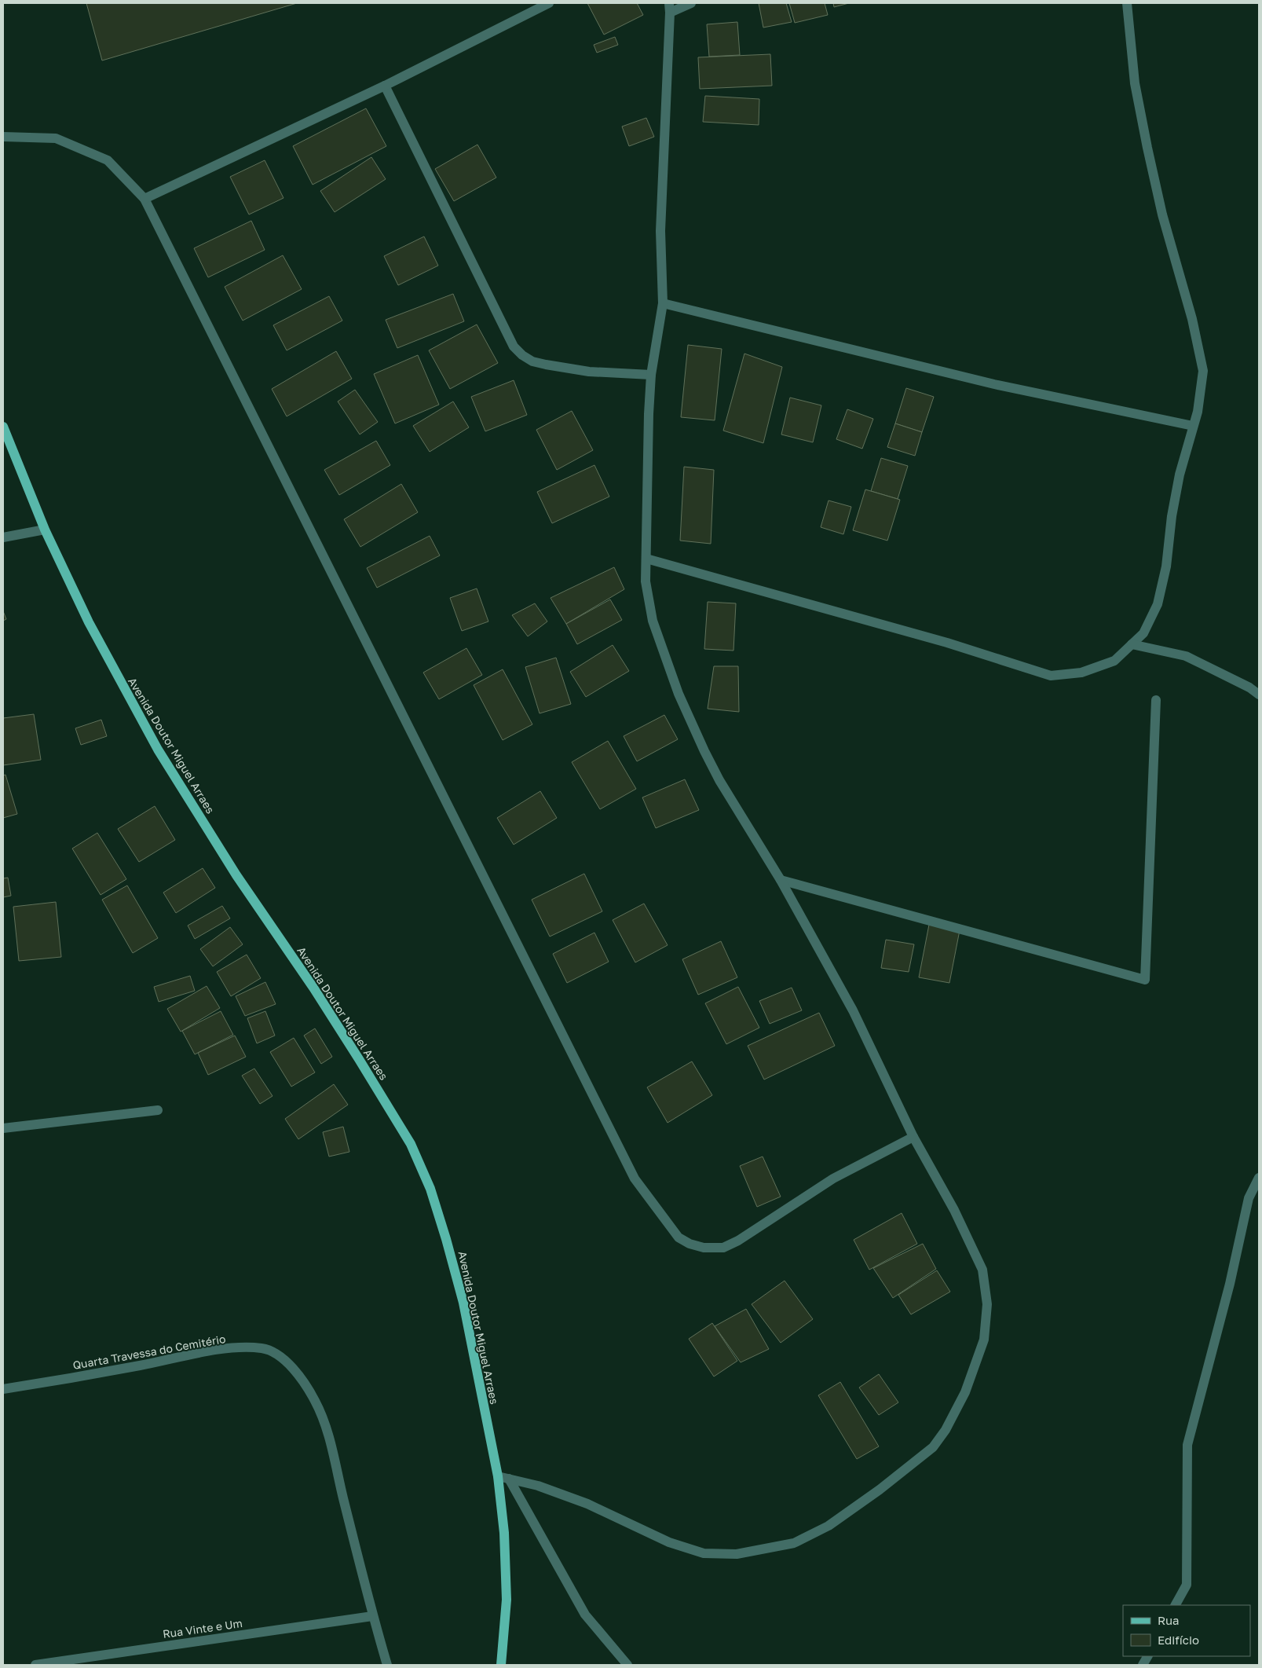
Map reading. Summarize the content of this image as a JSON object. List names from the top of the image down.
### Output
{
  "streets": {
    "main road": ["Avenida Doutor Miguel Arraes"],
    "street": ["Quarta Travessa do Cemitério", "Rua Vinte e Um"]
  },
  "crossings": [
    ["Quarta Travessa do Cemitério", "Rua Vinte e Um"]
  ],
  "legend": ["Rua", "Edifício"]
}
